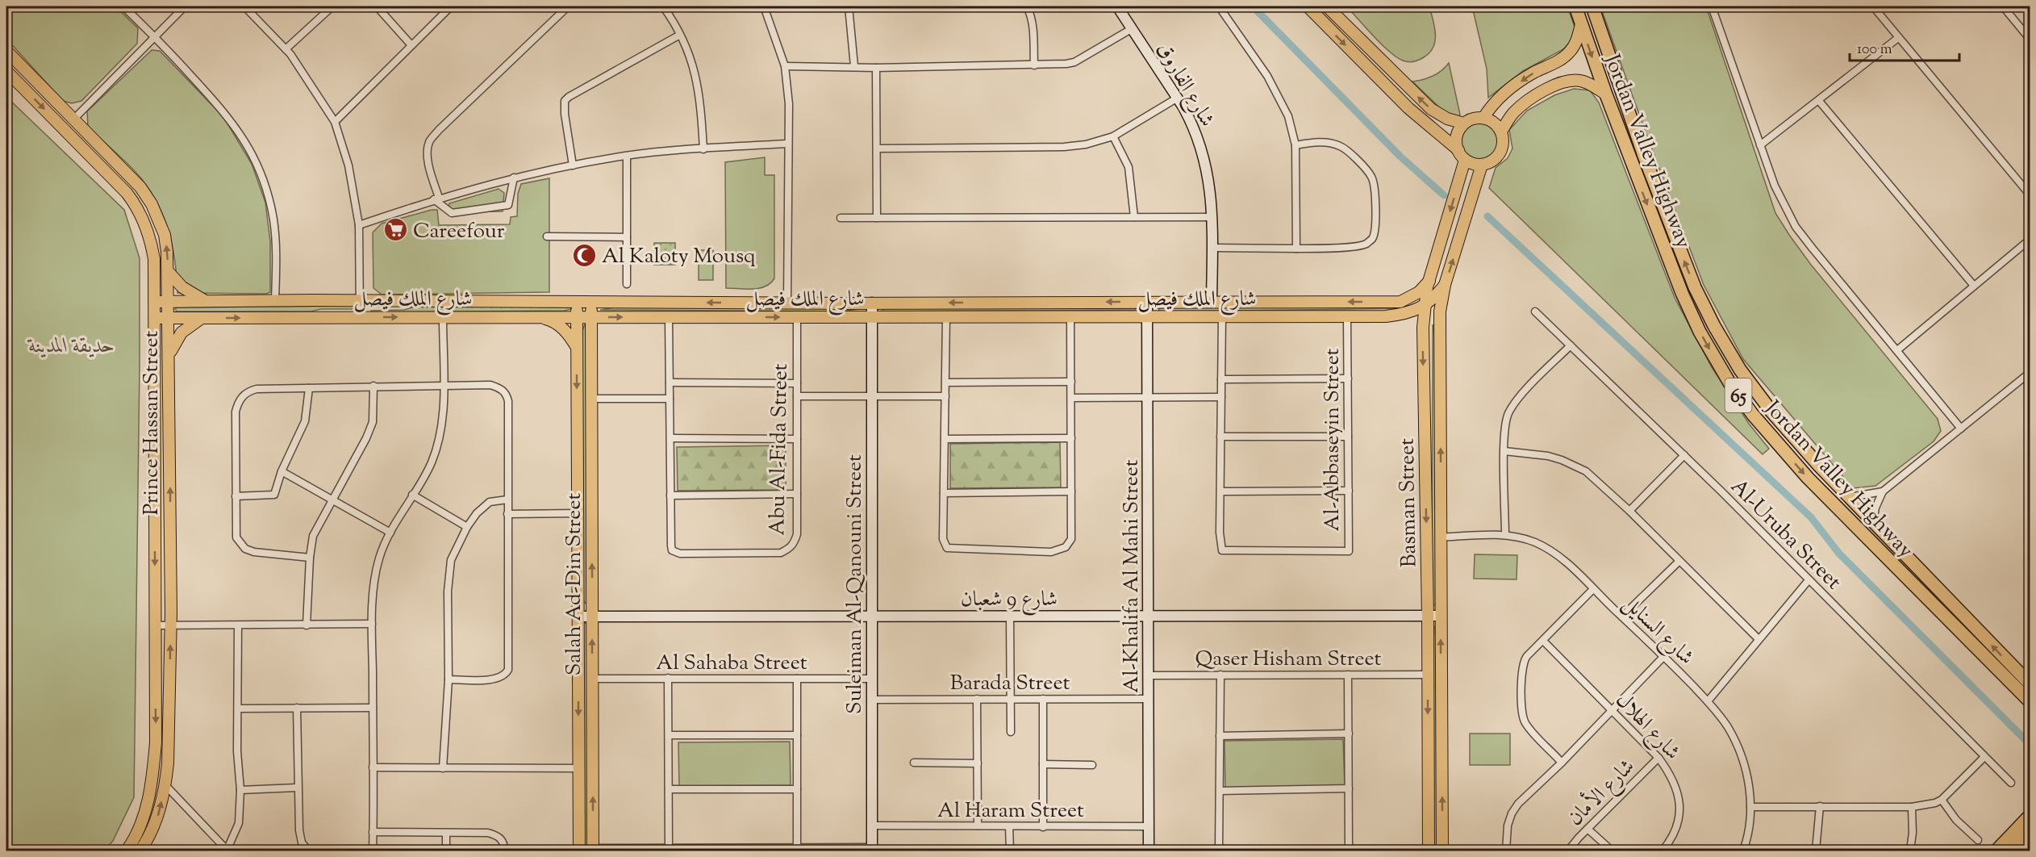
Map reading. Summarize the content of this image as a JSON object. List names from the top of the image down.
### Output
{
  "streets": {
    "highway": ["Jordan Valley Highway", "65"],
    "main road": [
      "شارع الملك فيصل",
      "Prince Hassan Street",
      "Basman Street",
      "Salah Ad-Din Street"
    ],
    "street": [
      "شارع الفاروق",
      "Al-Abbaseyin Street",
      "Abu Al-Fida Street",
      "Al-Uruba Street",
      "Al-Khalifa Al Mahi Street",
      "Suleiman Al-Qanouni Street",
      "شارع 9 شعبان",
      "شارع السنايل",
      "Qaser Hisham Street",
      "Al Sahaba Street",
      "Barada Street",
      "شارع الهلال",
      "شارع الأمان",
      "Al Haram Street"
    ]
  },
  "crossings": [
    ["شارع الفاروق", "شارع الملك فيصل"],
    ["شارع الملك فيصل", "Prince Hassan Street"],
    ["شارع الملك فيصل", "Al-Abbaseyin Street"],
    ["شارع الملك فيصل", "Abu Al-Fida Street"],
    ["شارع الملك فيصل", "Basman Street"],
    ["شارع الملك فيصل", "Al-Khalifa Al Mahi Street"],
    ["شارع الملك فيصل", "Salah Ad-Din Street"],
    ["شارع الملك فيصل", "Suleiman Al-Qanouni Street"],
    ["Basman Street", "شارع 9 شعبان"],
    ["Basman Street", "شارع السنايل"],
    ["Basman Street", "Qaser Hisham Street"],
    ["Al-Khalifa Al Mahi Street", "شارع 9 شعبان"],
    ["Al-Khalifa Al Mahi Street", "Qaser Hisham Street"],
    ["Al-Khalifa Al Mahi Street", "Barada Street"],
    ["Al-Khalifa Al Mahi Street", "Al Haram Street"],
    ["Salah Ad-Din Street", "شارع 9 شعبان"],
    ["Salah Ad-Din Street", "Al Sahaba Street"],
    ["Suleiman Al-Qanouni Street", "شارع 9 شعبان"],
    ["Suleiman Al-Qanouni Street", "Al Sahaba Street"],
    ["Suleiman Al-Qanouni Street", "Barada Street"],
    ["Suleiman Al-Qanouni Street", "Al Haram Street"],
    ["شارع الهلال", "شارع الأمان"]
  ],
  "parks": ["حديقة المدينة"],
  "places": {
    "supermarket": ["Careefour"],
    "mosque": ["Al Kaloty Mousq"]
  },
  "scale_bar": "100 m"
}
